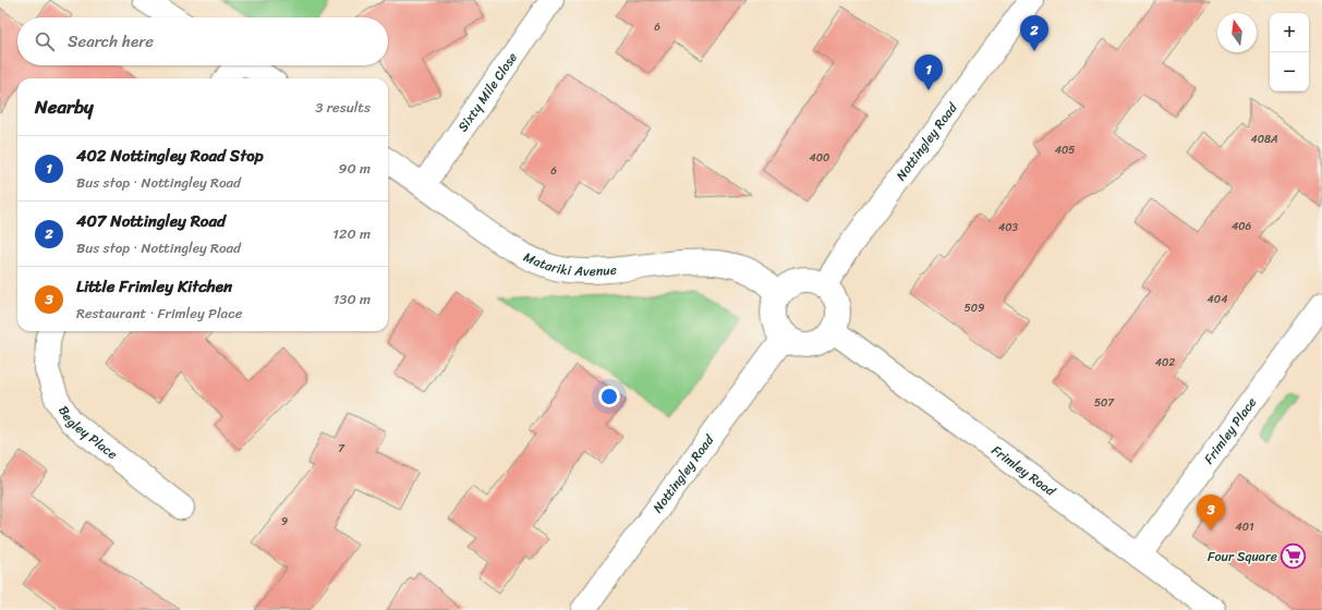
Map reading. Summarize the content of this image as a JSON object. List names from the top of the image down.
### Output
{
  "streets": {
    "street": [
      "Sixty Mile Close",
      "Nottingley Road",
      "Matariki Avenue",
      "Frimley Place",
      "Begley Place",
      "Frimley Road"
    ]
  },
  "crossings": [
    ["Sixty Mile Close", "Matariki Avenue"],
    ["Nottingley Road", "Matariki Avenue"],
    ["Nottingley Road", "Frimley Road"],
    ["Matariki Avenue", "Frimley Road"],
    ["Frimley Place", "Frimley Road"]
  ],
  "places": {
    "supermarket": ["Four Square"]
  },
  "house_numbers": [
    "6",
    "408A",
    "405",
    "400",
    "6",
    "406",
    "403",
    "404",
    "509",
    "402",
    "507",
    "7",
    "9",
    "401"
  ],
  "north": "top",
  "page": {
    "map_buttons": ["+", "−"],
    "pins": ["2", "1", "3"],
    "search": "Search here",
    "heading": ["Nearby", "3 results"],
    "list": [
      {
        "mark": "1",
        "name": "402 Nottingley Road Stop",
        "note": "Bus stop · Nottingley Road",
        "value": "90 m"
      },
      {
        "mark": "2",
        "name": "407 Nottingley Road",
        "note": "Bus stop · Nottingley Road",
        "value": "120 m"
      },
      {
        "mark": "3",
        "name": "Little Frimley Kitchen",
        "note": "Restaurant · Frimley Place",
        "value": "130 m"
      }
    ]
  }
}
